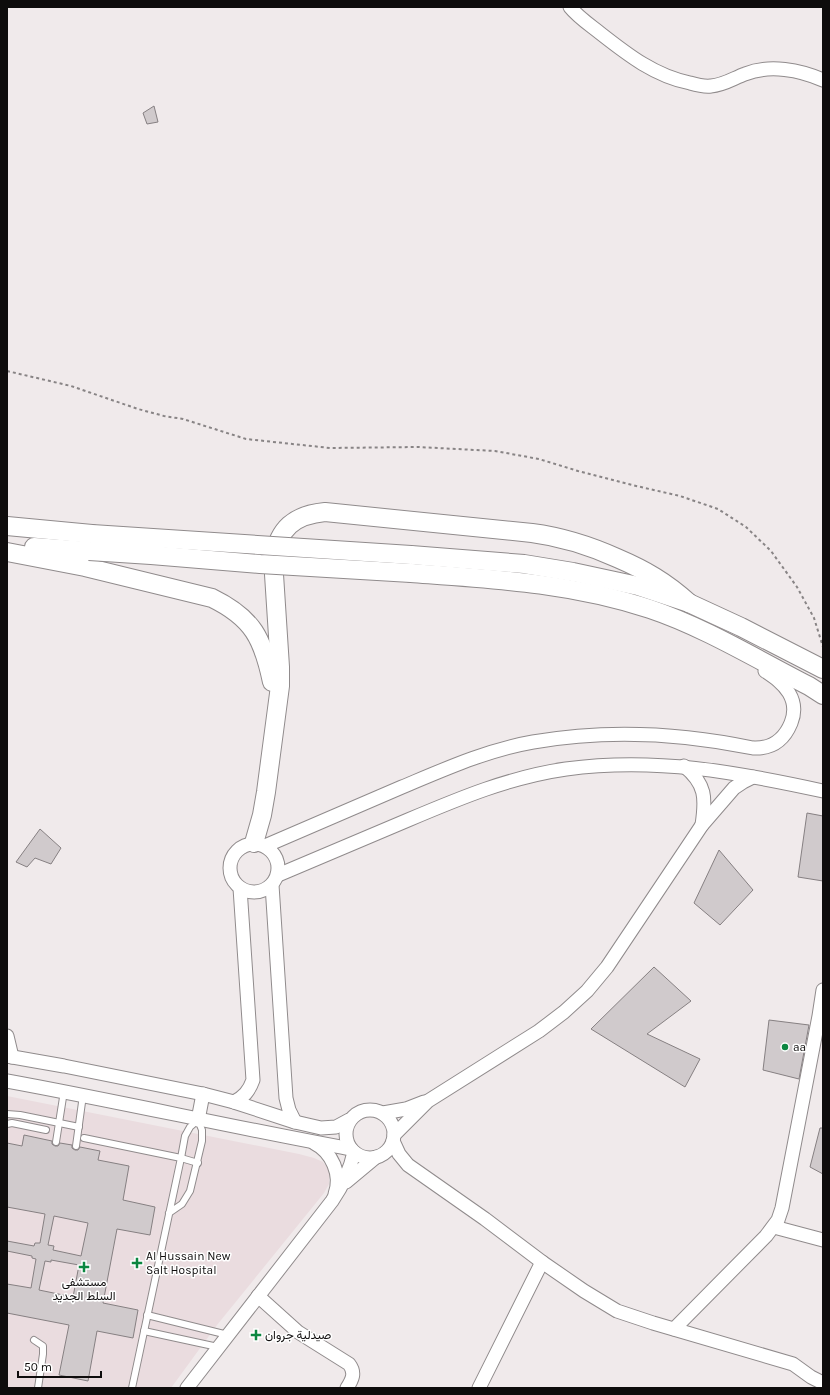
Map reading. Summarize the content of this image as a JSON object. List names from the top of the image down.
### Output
{
  "places": {
    "other": ["aa"],
    "health": ["Al Hussain New Salt Hospital", "مستشفى السلط الجديد", "صيدلية جروان"]
  },
  "scale_bar": "50 m"
}
